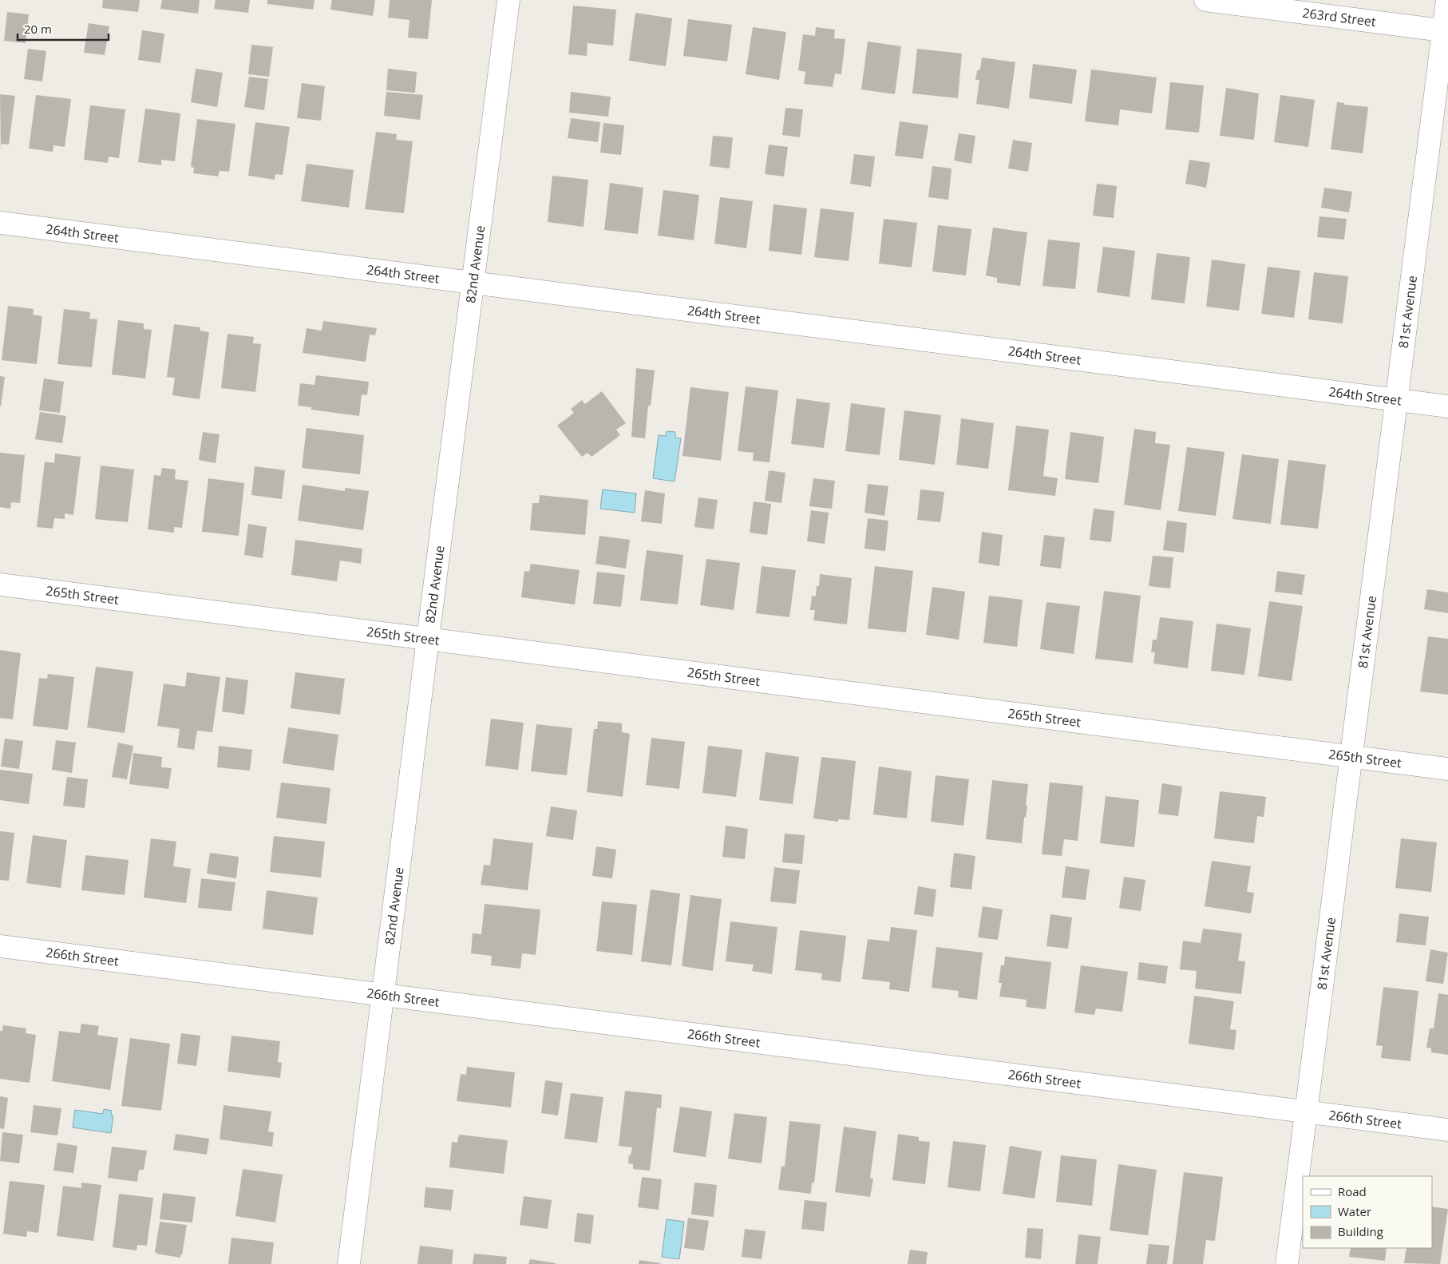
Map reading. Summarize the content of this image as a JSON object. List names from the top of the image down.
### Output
{
  "streets": {
    "street": [
      "263rd Street",
      "264th Street",
      "82nd Avenue",
      "81st Avenue",
      "265th Street",
      "266th Street"
    ]
  },
  "crossings": [
    ["263rd Street", "81st Avenue"],
    ["264th Street", "82nd Avenue"],
    ["264th Street", "81st Avenue"],
    ["82nd Avenue", "265th Street"],
    ["82nd Avenue", "266th Street"],
    ["81st Avenue", "265th Street"],
    ["81st Avenue", "266th Street"]
  ],
  "legend": ["Road", "Water", "Building"],
  "scale_bar": "20 m"
}
